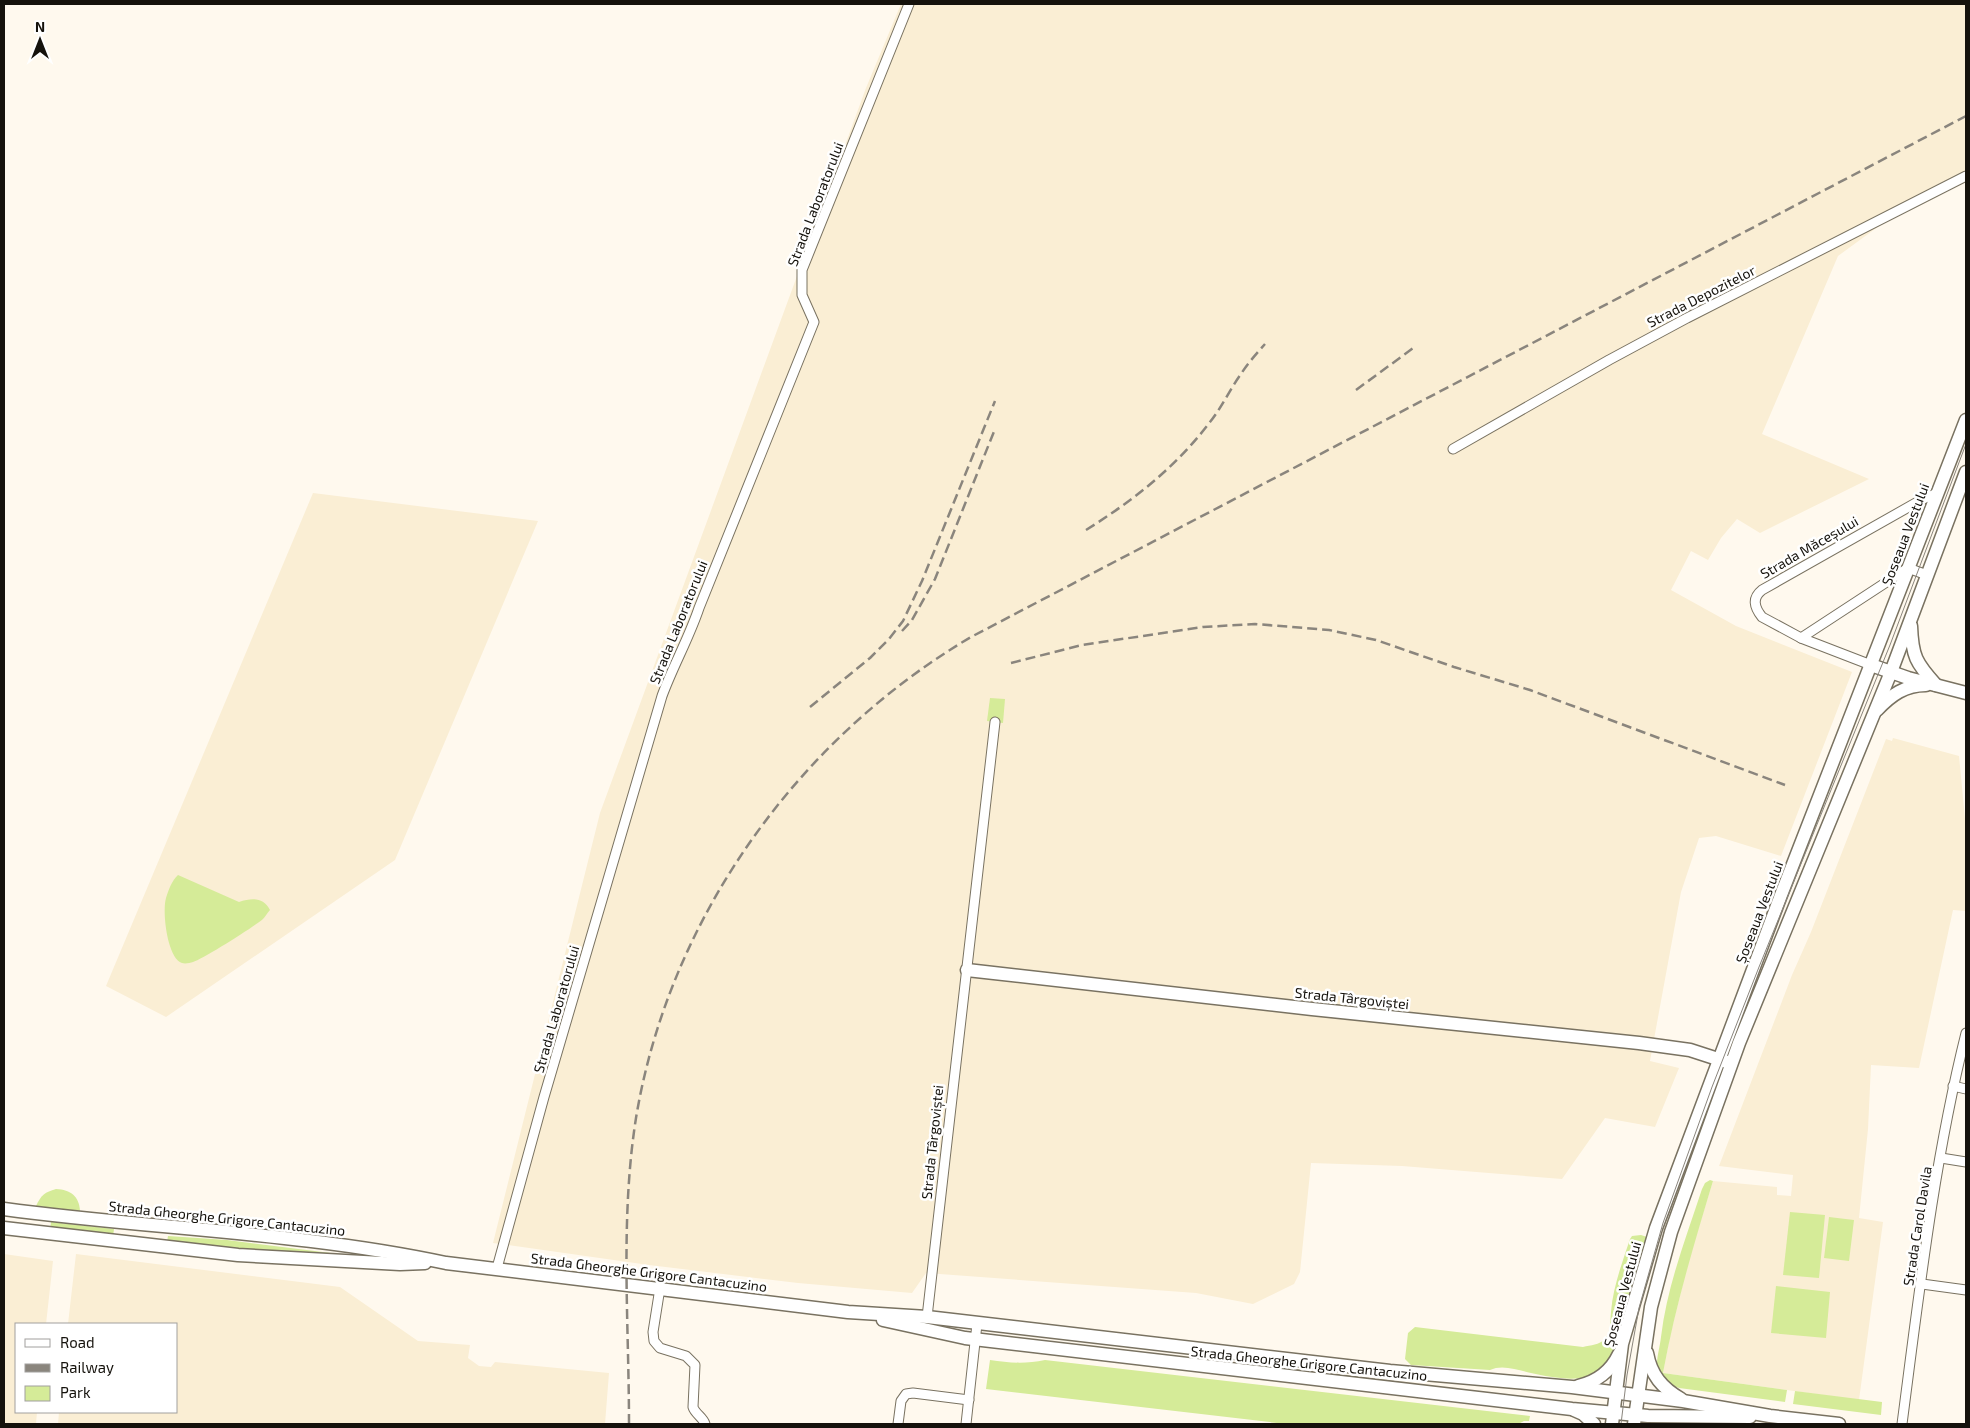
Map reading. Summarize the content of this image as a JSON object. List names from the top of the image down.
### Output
{
  "streets": {
    "main road": ["Șoseaua Vestului", "Strada Târgoviștei", "Strada Gheorghe Grigore Cantacuzino"],
    "street": [
      "Strada Laboratorului",
      "Strada Depozitelor",
      "Strada Măceșului",
      "Strada Carol Davila"
    ]
  },
  "crossings": [
    ["Strada Laboratorului", "Strada Gheorghe Grigore Cantacuzino"],
    ["Șoseaua Vestului", "Strada Măceșului"],
    ["Șoseaua Vestului", "Strada Târgoviștei"],
    ["Șoseaua Vestului", "Strada Gheorghe Grigore Cantacuzino"],
    ["Strada Târgoviștei", "Strada Gheorghe Grigore Cantacuzino"]
  ],
  "legend": ["Road", "Railway", "Park"],
  "north": "top"
}
